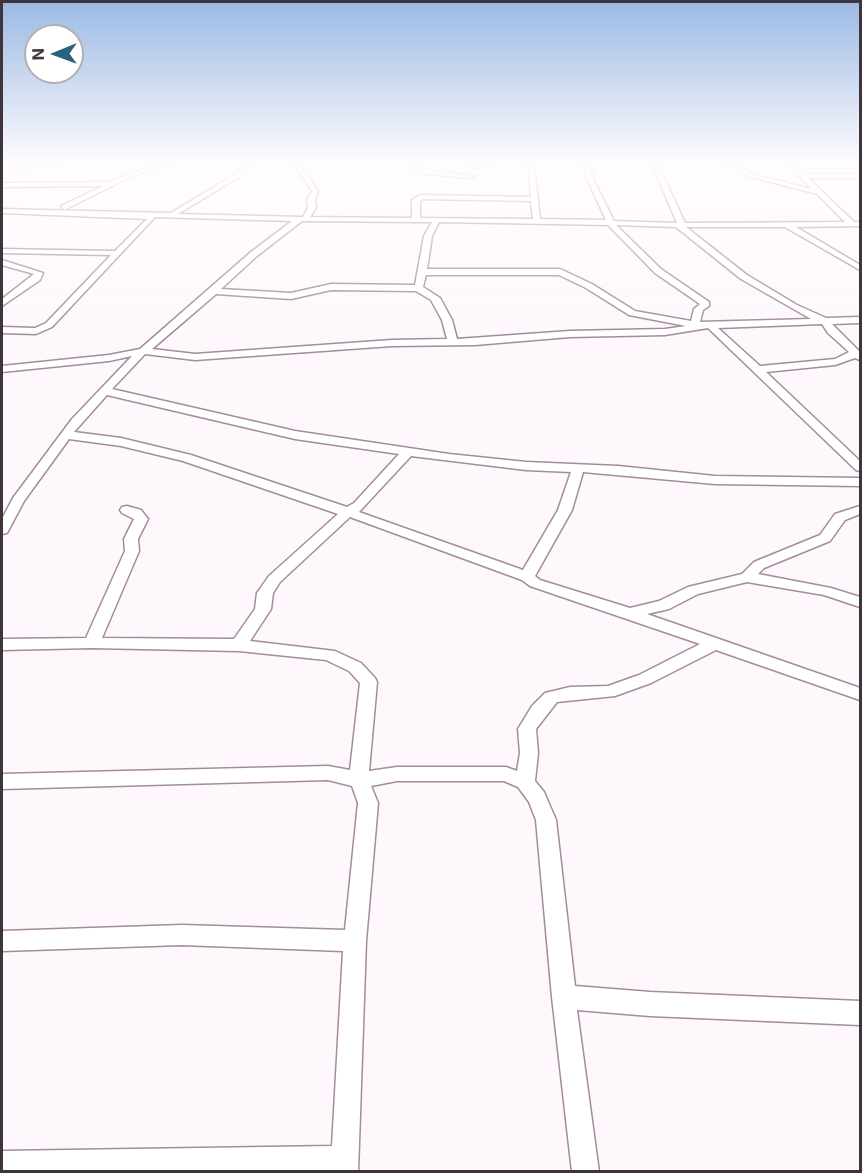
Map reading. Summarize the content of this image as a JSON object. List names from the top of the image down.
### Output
{
  "north": "left"
}
